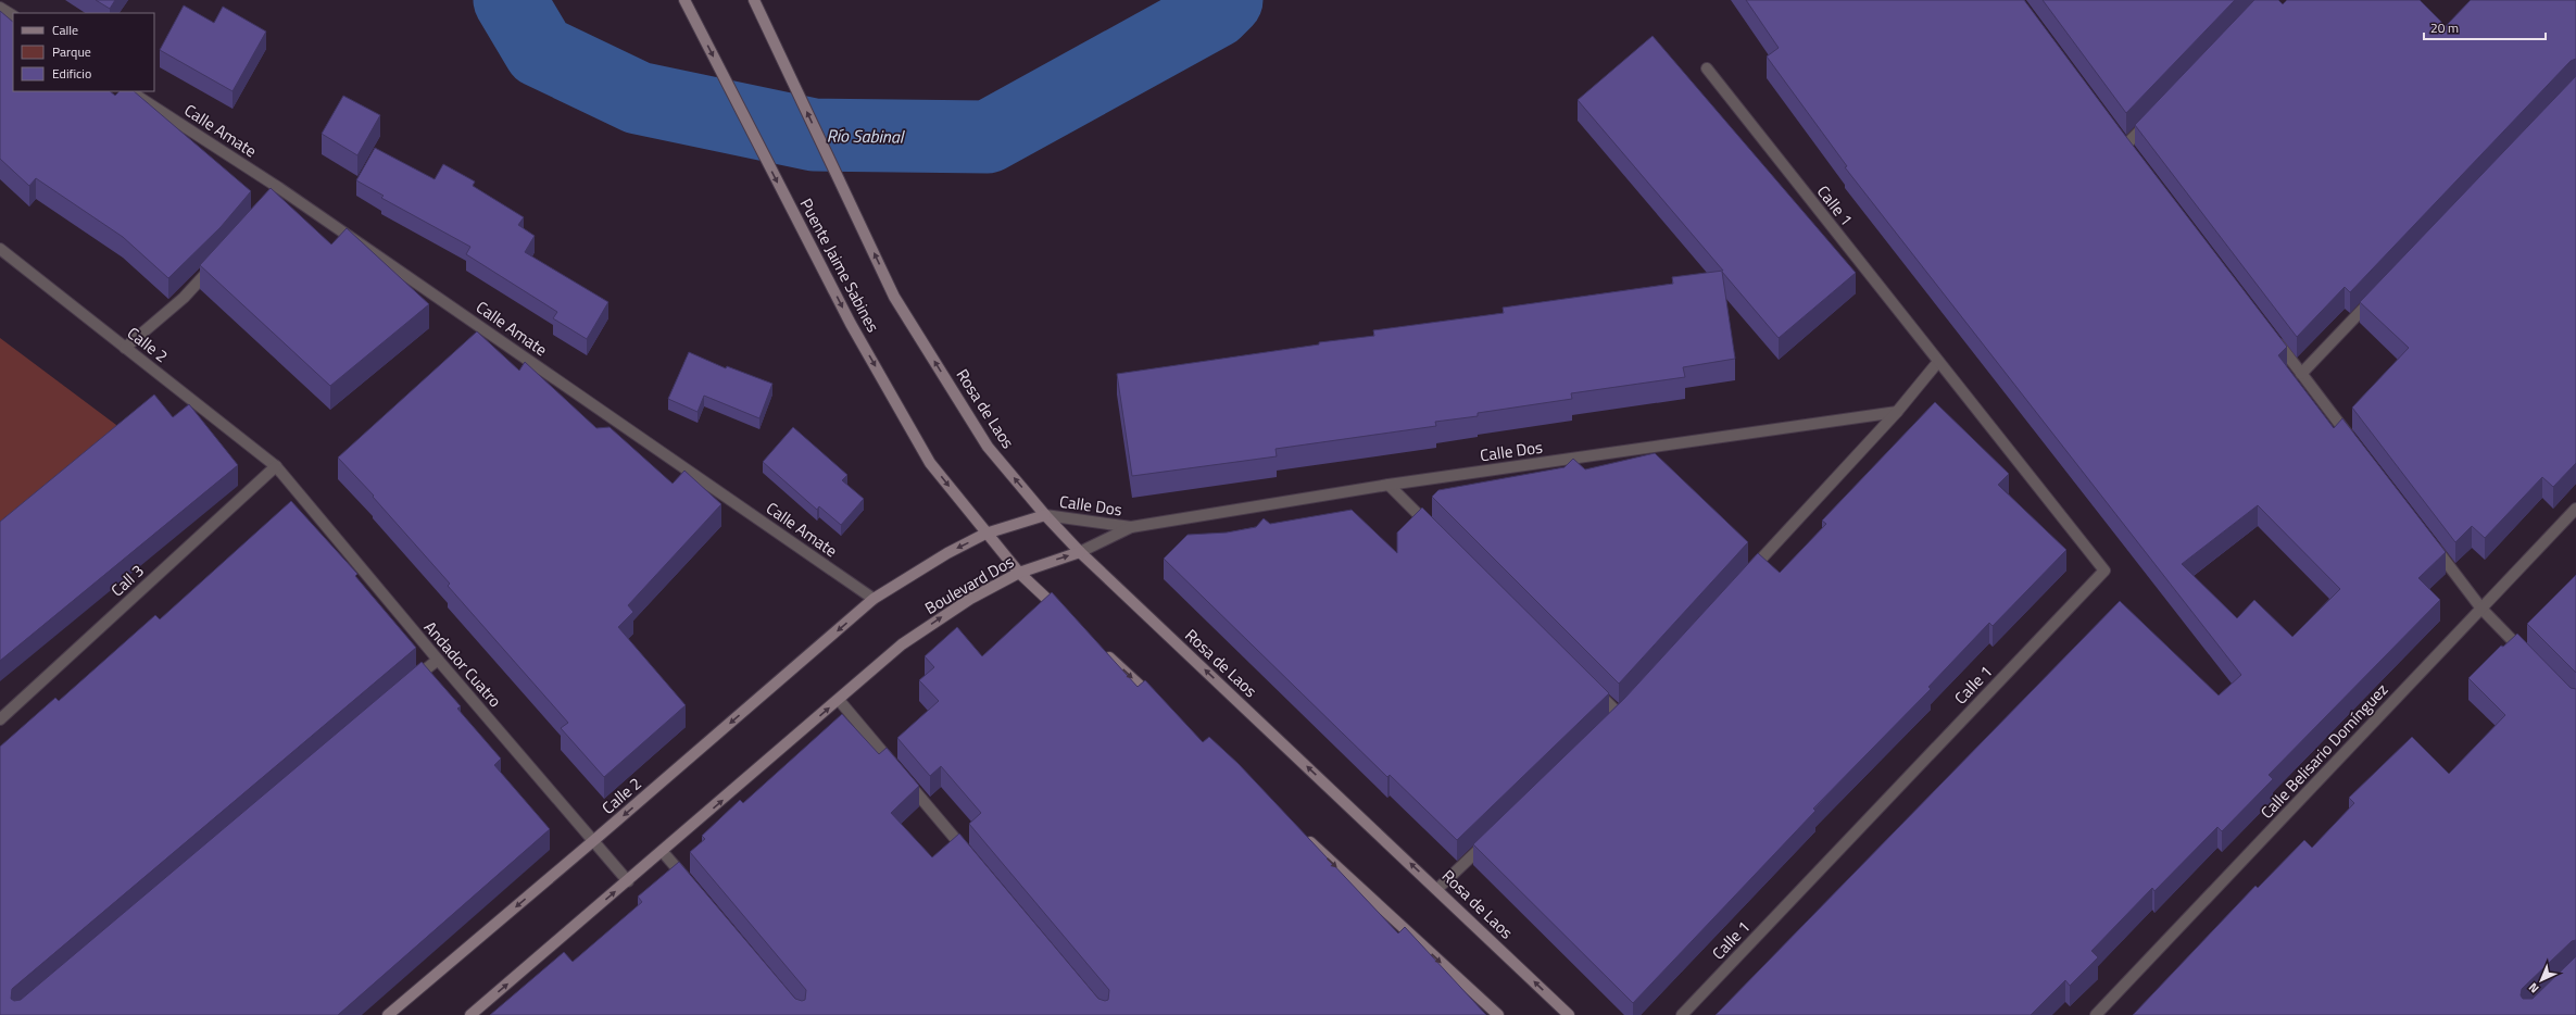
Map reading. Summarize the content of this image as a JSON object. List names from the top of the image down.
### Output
{
  "streets": {
    "main road": [
      "Puente Jaime Sabines",
      "Calle 2",
      "Rosa de Laos",
      "Boulevard Dos"
    ],
    "street": [
      "Calle Amate",
      "Calle 1",
      "Calle Dos",
      "Call 3",
      "Andador Cuatro",
      "Calle Belisario Domínguez"
    ]
  },
  "crossings": [
    ["Calle Amate", "Calle 2"],
    ["Calle Amate", "Boulevard Dos"],
    ["Puente Jaime Sabines", "Rosa de Laos"],
    ["Puente Jaime Sabines", "Boulevard Dos"],
    ["Calle 2", "Call 3"],
    ["Calle 2", "Boulevard Dos"],
    ["Calle 2", "Andador Cuatro"],
    ["Rosa de Laos", "Calle Dos"],
    ["Rosa de Laos", "Boulevard Dos"],
    ["Calle Dos", "Boulevard Dos"],
    ["Call 3", "Andador Cuatro"]
  ],
  "water": ["Río Sabinal"],
  "legend": ["Calle", "Parque", "Edificio"],
  "scale_bar": "20 m",
  "north": "bottom left"
}
